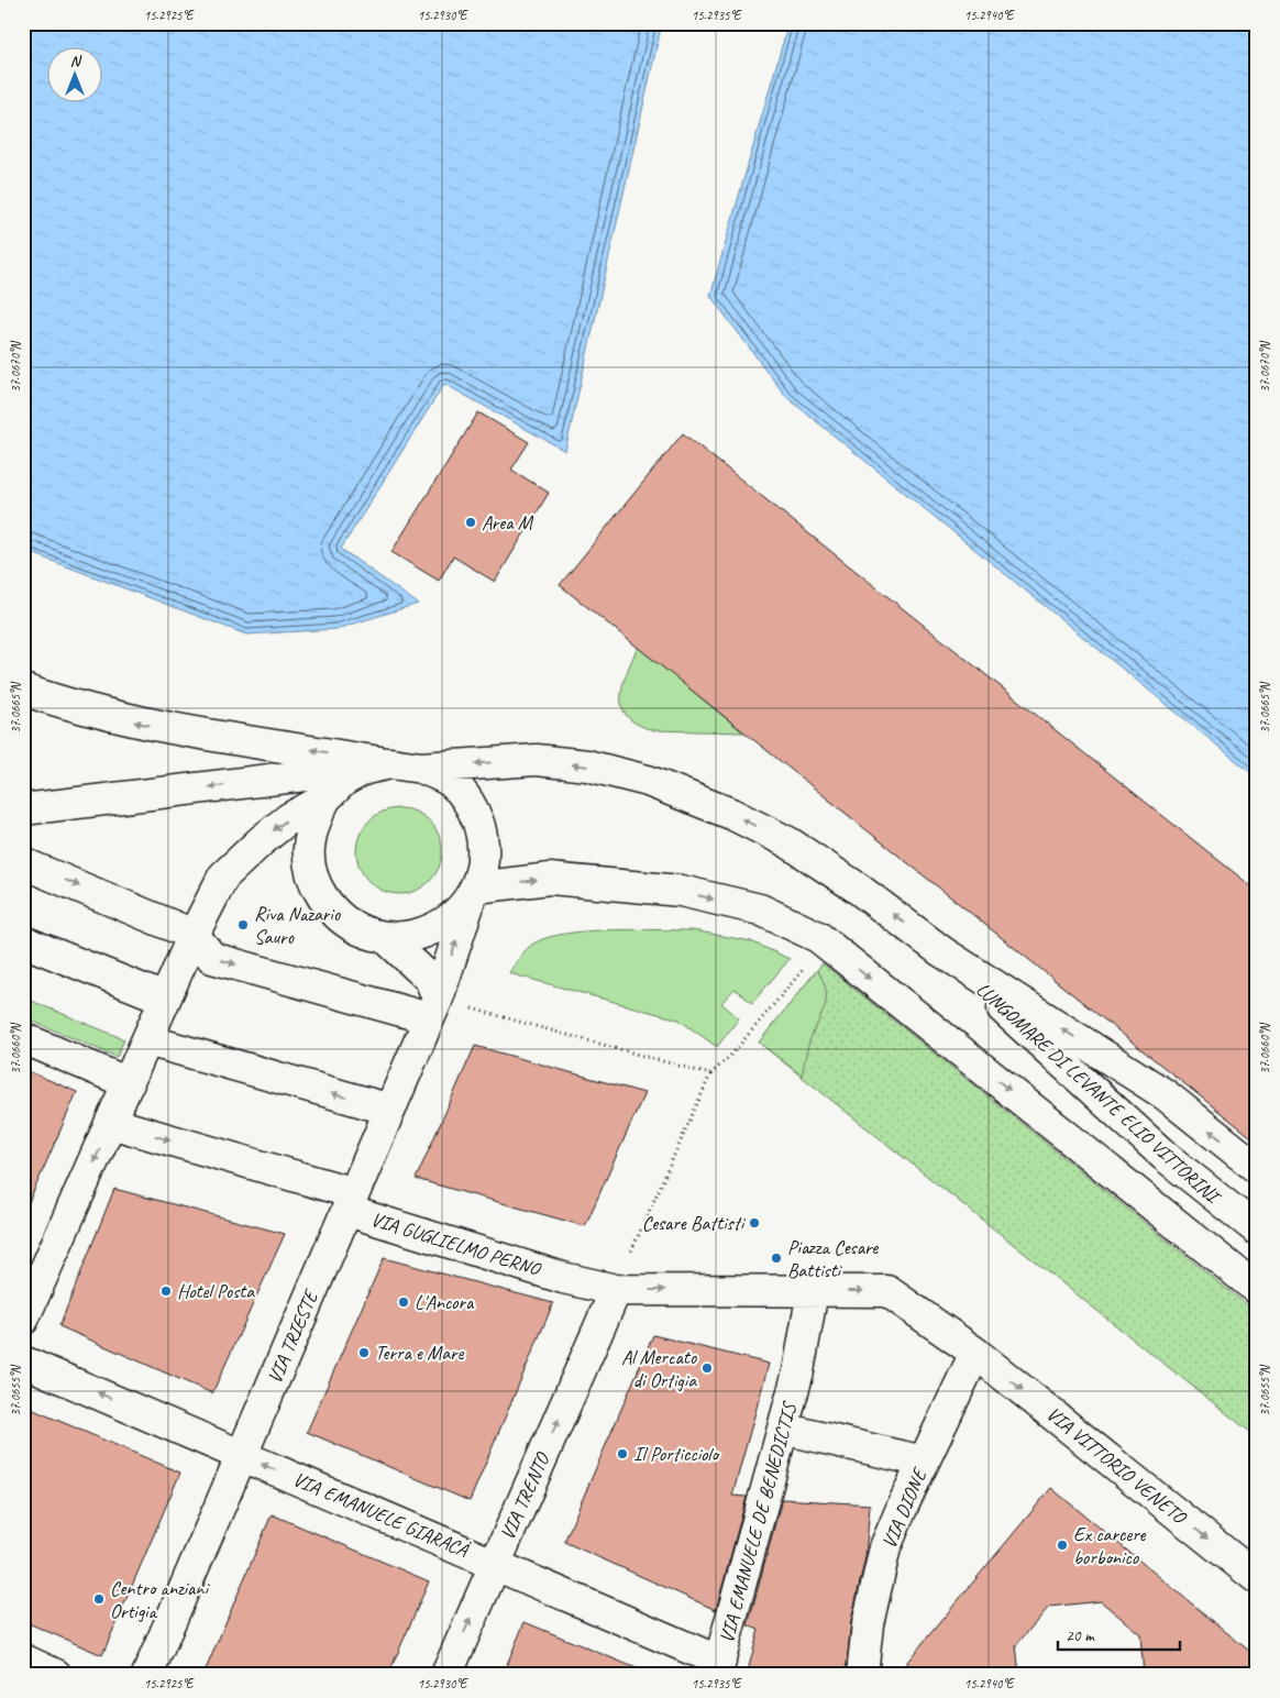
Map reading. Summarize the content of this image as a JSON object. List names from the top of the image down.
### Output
{
  "streets": {
    "street": [
      "LUNGOMARE DI LEVANTE ELIO VITTORINI",
      "VIA GUGLIELMO PERNO",
      "VIA TRIESTE",
      "VIA VITTORIO VENETO",
      "VIA TRENTO",
      "VIA DIONE",
      "VIA EMANUELE GIARACÀ",
      "VIA EMANUELE DE BENEDICTIS"
    ]
  },
  "crossings": [
    ["LUNGOMARE DI LEVANTE ELIO VITTORINI", "VIA TRIESTE"],
    ["VIA GUGLIELMO PERNO", "VIA TRIESTE"],
    ["VIA GUGLIELMO PERNO", "VIA VITTORIO VENETO"],
    ["VIA GUGLIELMO PERNO", "VIA TRENTO"],
    ["VIA GUGLIELMO PERNO", "VIA EMANUELE DE BENEDICTIS"],
    ["VIA TRIESTE", "VIA EMANUELE GIARACÀ"],
    ["VIA VITTORIO VENETO", "VIA DIONE"],
    ["VIA VITTORIO VENETO", "VIA EMANUELE DE BENEDICTIS"],
    ["VIA TRENTO", "VIA EMANUELE GIARACÀ"],
    ["VIA EMANUELE GIARACÀ", "VIA EMANUELE DE BENEDICTIS"]
  ],
  "one_way": ["VIA TRENTO", "VIA EMANUELE GIARACÀ"],
  "places": [
    "Area M",
    "Riva Nazario Sauro",
    "Cesare Battisti",
    "Piazza Cesare Battisti",
    "Hotel Posta",
    "L'Ancora",
    "Terra e Mare",
    "Al Mercato di Ortigia",
    "Il Porticciolo",
    "Ex carcere borbonico",
    "Centro anziani Ortigia"
  ],
  "scale_bar": "20 m",
  "north": "top",
  "coordinates": [
    "15.2925°E",
    "15.2930°E",
    "15.2935°E",
    "15.2940°E",
    "37.0670°N",
    "37.0665°N",
    "37.0660°N",
    "37.0655°N"
  ]
}
